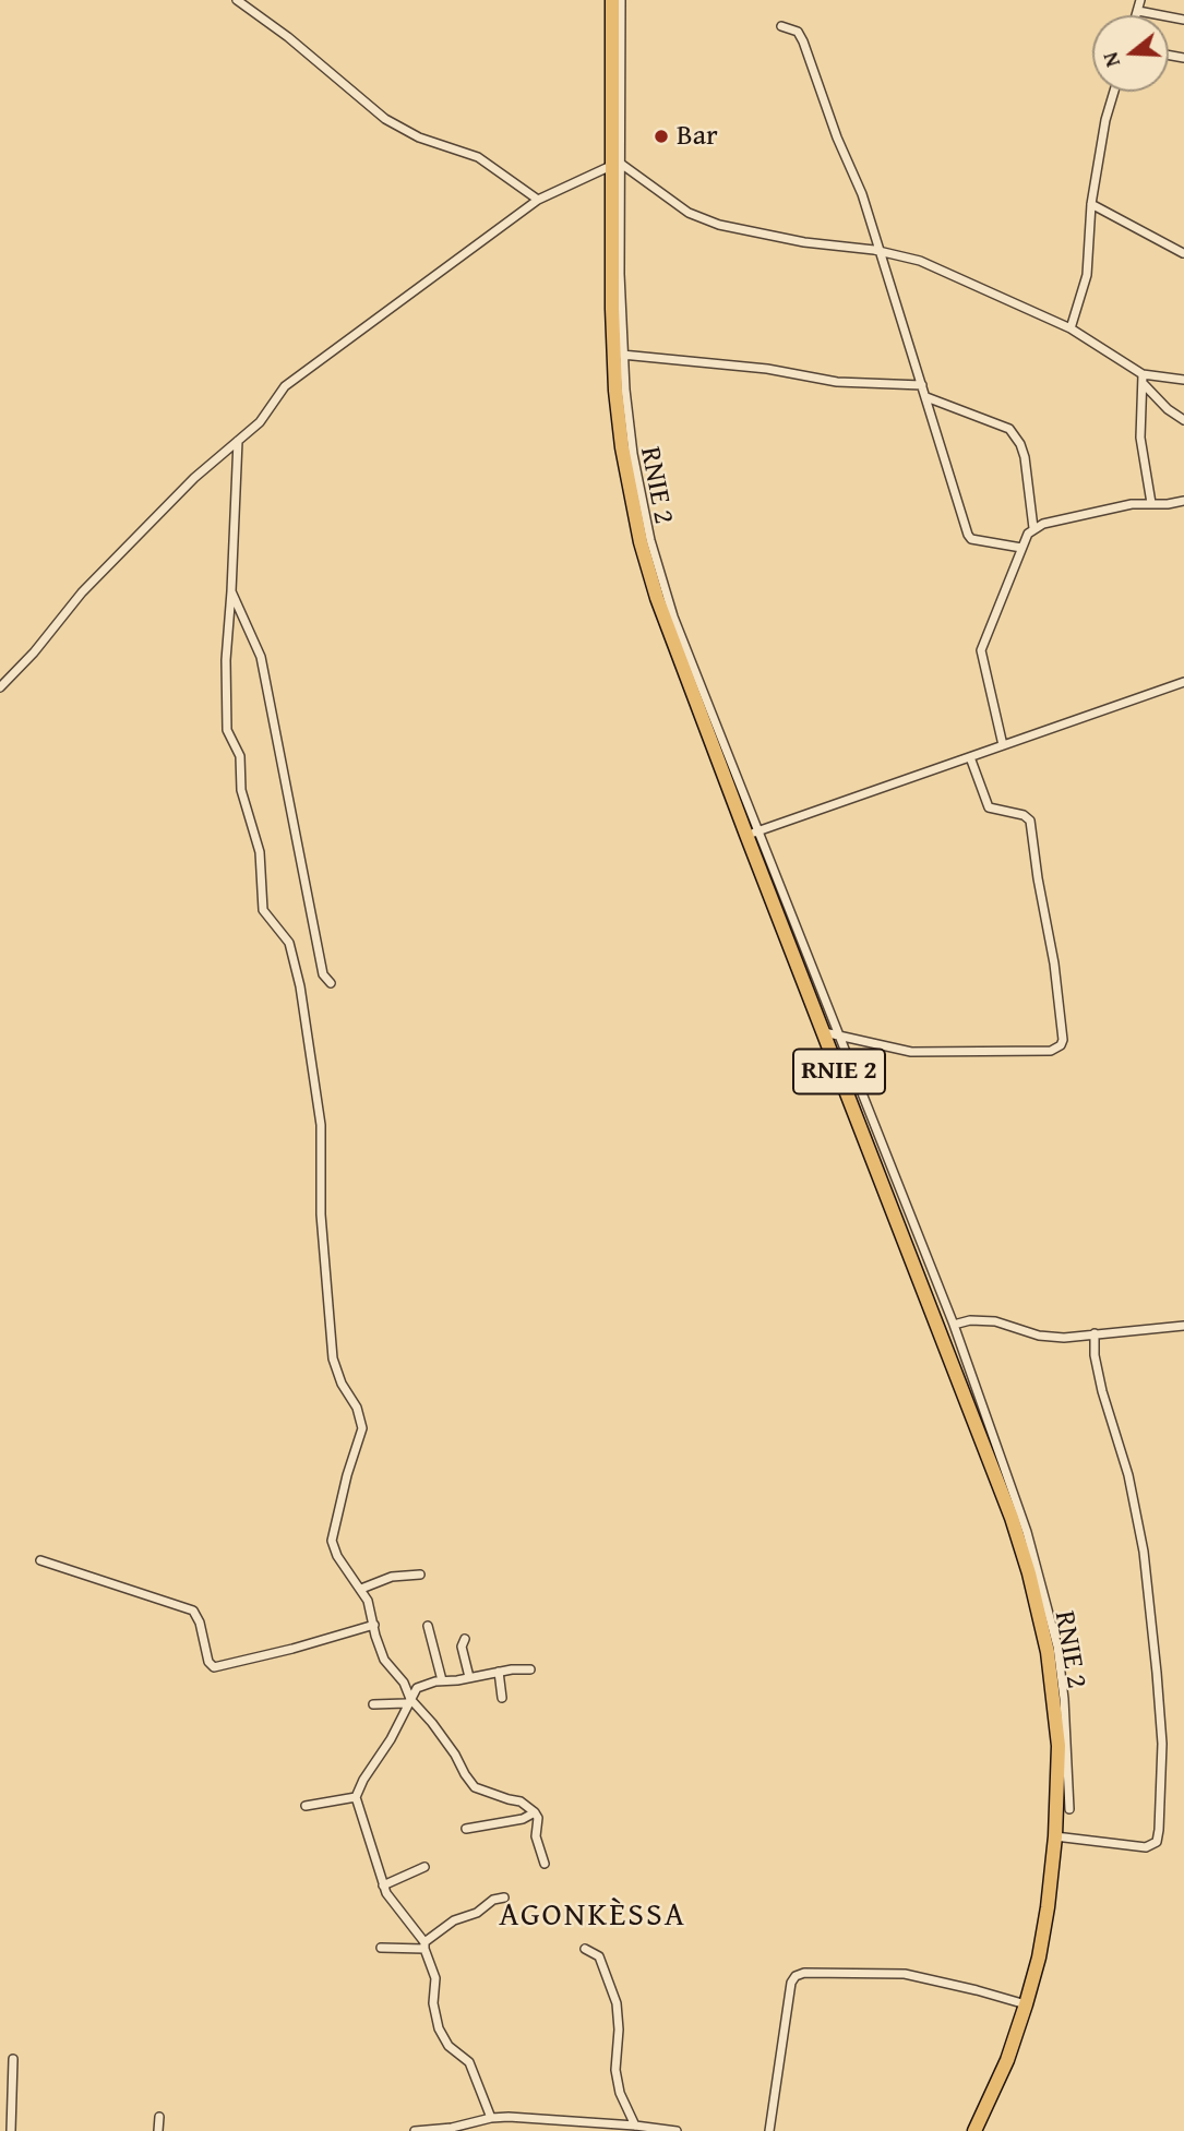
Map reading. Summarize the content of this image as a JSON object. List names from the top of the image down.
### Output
{
  "streets": {
    "highway": ["RNIE 2"]
  },
  "districts": ["AGONKÈSSA"],
  "places": ["Bar"],
  "north": "left"
}
